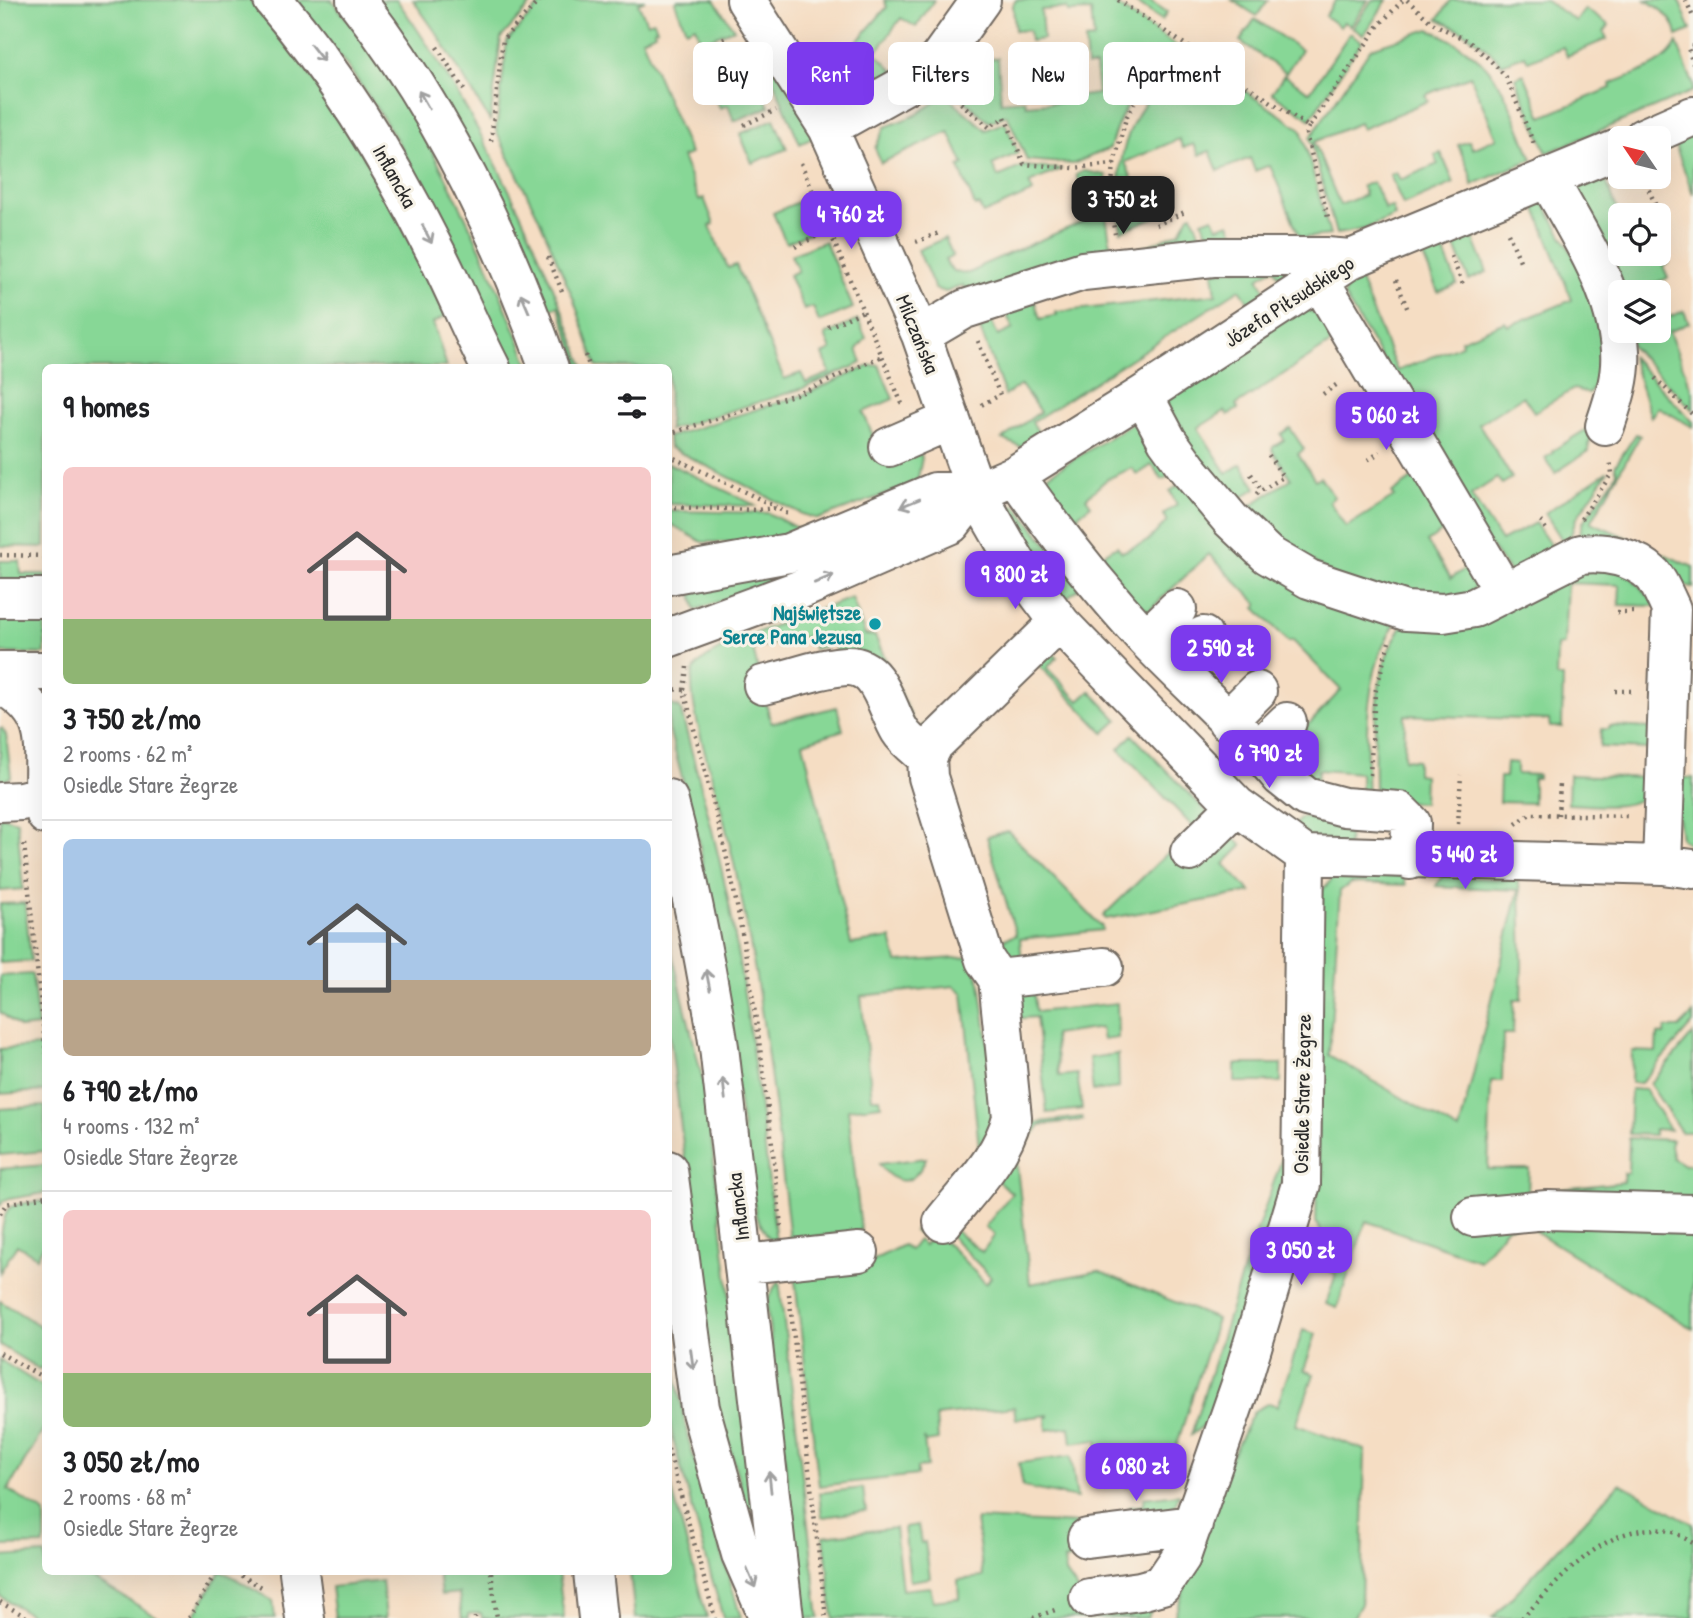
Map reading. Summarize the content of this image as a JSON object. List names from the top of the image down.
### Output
{
  "streets": {
    "street": [
      "Inflancka",
      "Józefa Piłsudskiego",
      "Milczańska",
      "Osiedle Stare Żegrze"
    ]
  },
  "crossings": [
    ["Józefa Piłsudskiego", "Milczańska"],
    ["Milczańska", "Osiedle Stare Żegrze"]
  ],
  "places": ["Najświętsze Serce Pana Jezusa"],
  "north": "top left",
  "page": {
    "chip": [
      "Buy",
      "Rent",
      "Filters",
      "New",
      "Apartment"
    ],
    "price": [
      "3 750 zł",
      "4 760 zł",
      "5 060 zł",
      "9 800 zł",
      "2 590 zł",
      "6 790 zł",
      "5 440 zł",
      "3 050 zł",
      "6 080 zł"
    ],
    "heading": "9 homes",
    "list": [
      {
        "name": "3 750 zł/mo",
        "note": "2 rooms · 62 m² · Osiedle Stare Żegrze"
      },
      {
        "name": "6 790 zł/mo",
        "note": "4 rooms · 132 m² · Osiedle Stare Żegrze"
      },
      {
        "name": "3 050 zł/mo",
        "note": "2 rooms · 68 m² · Osiedle Stare Żegrze"
      }
    ]
  }
}
